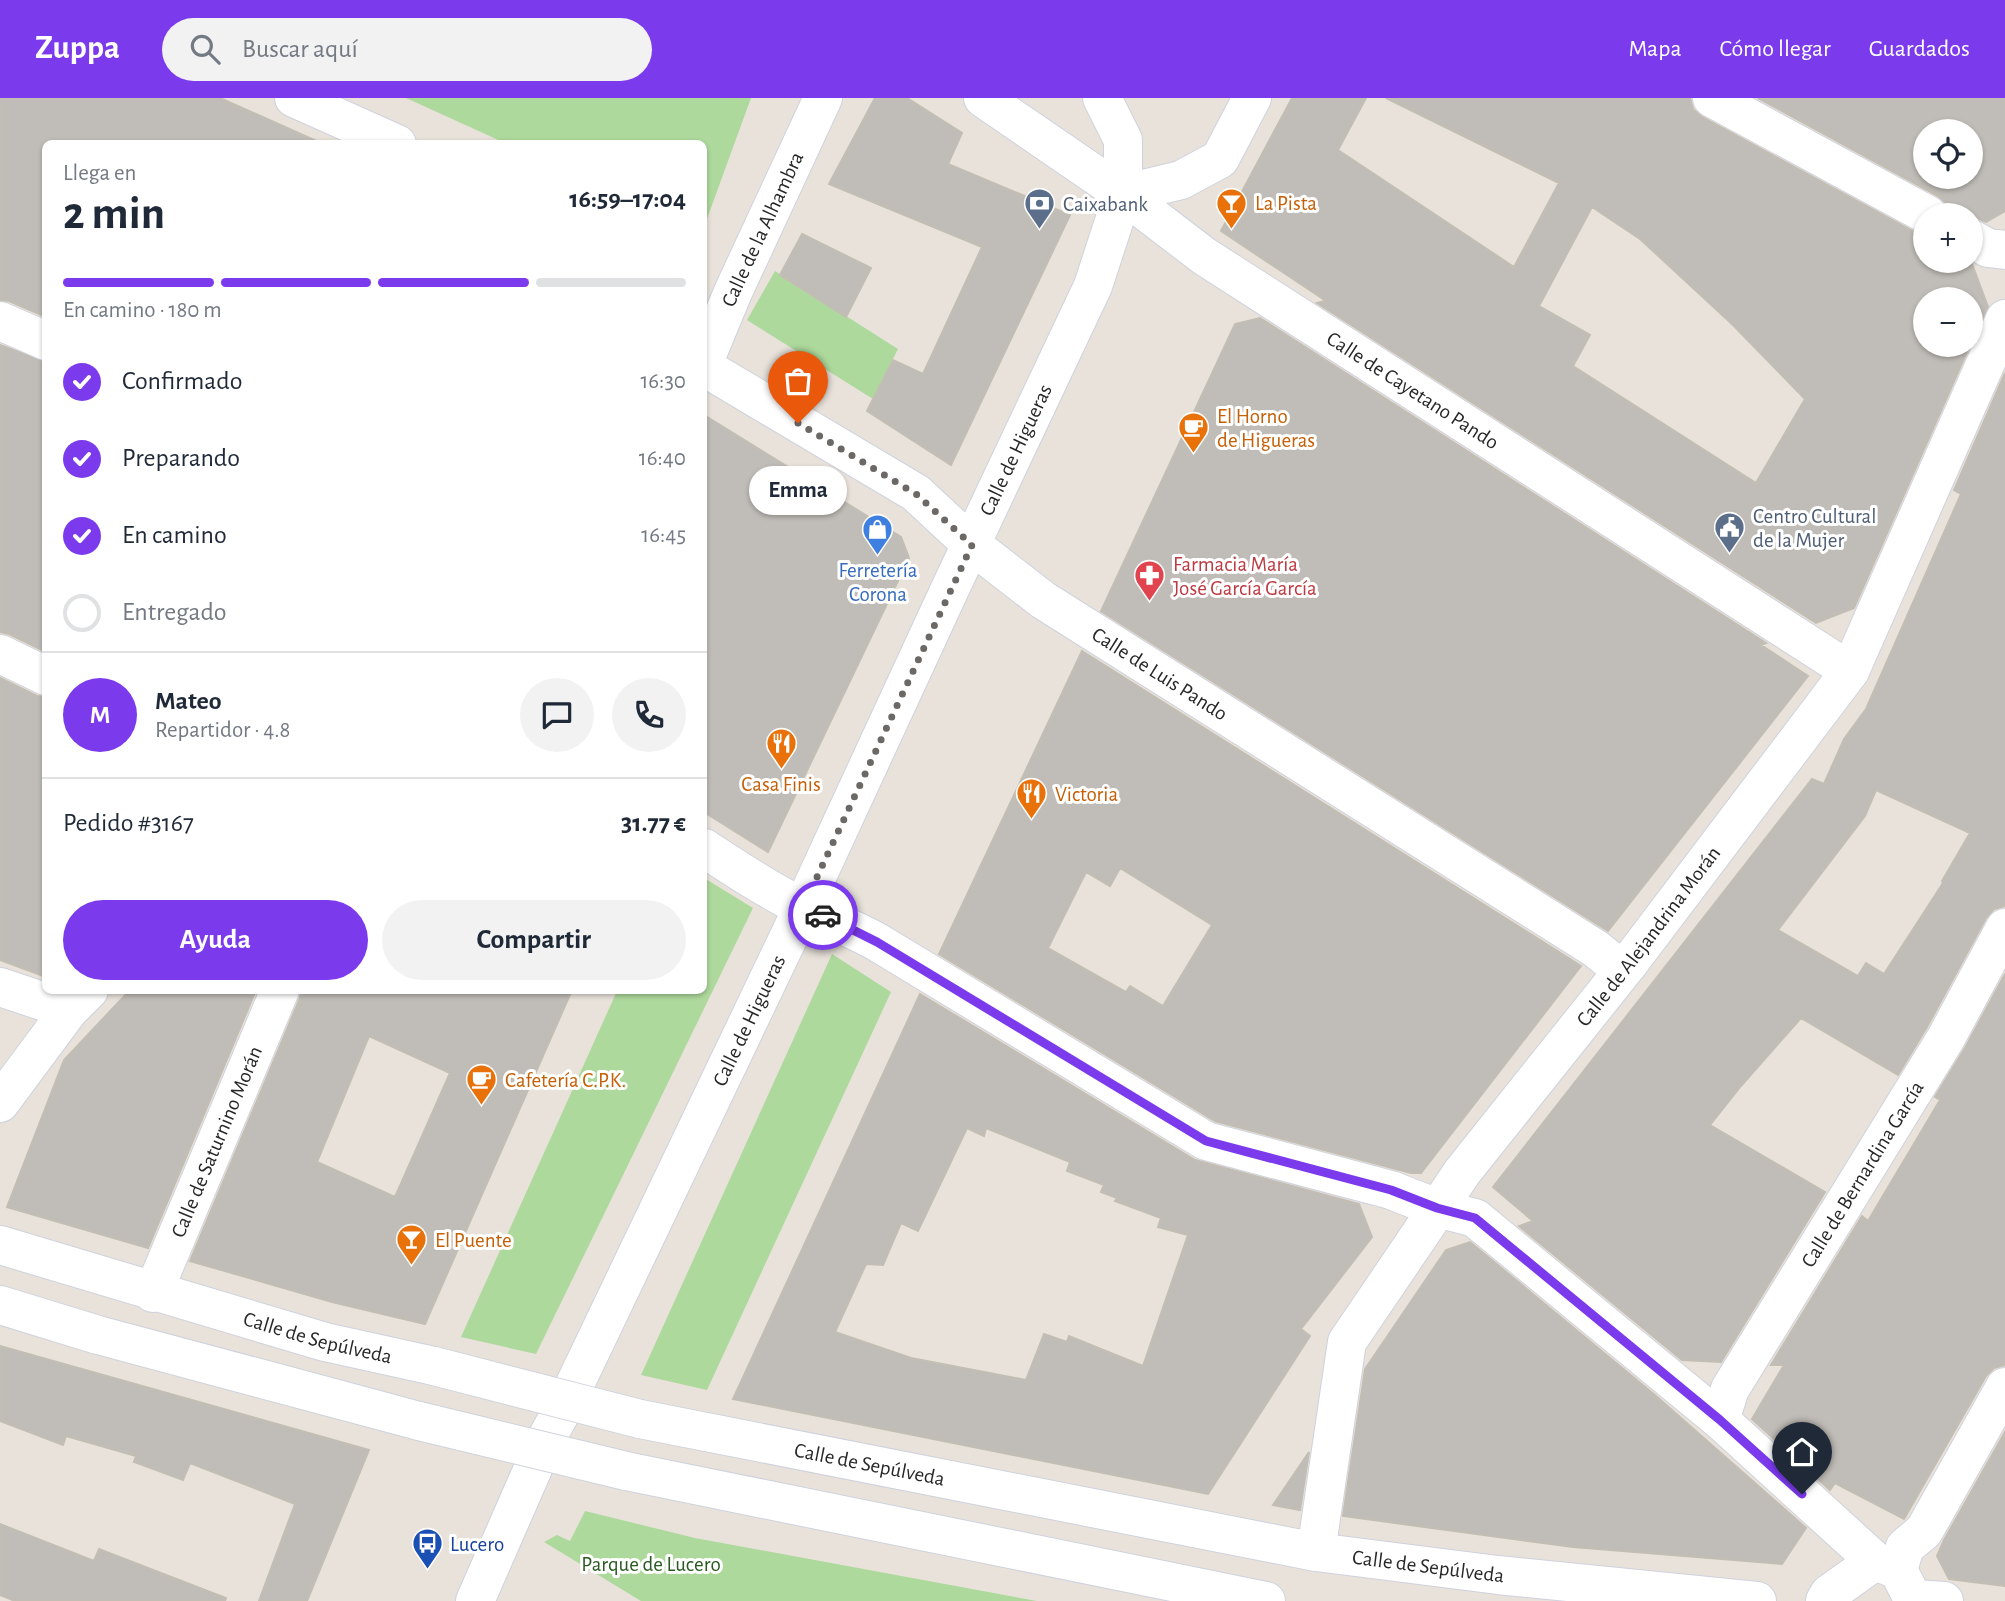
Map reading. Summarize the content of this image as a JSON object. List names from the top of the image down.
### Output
{
  "streets": {
    "street": [
      "Calle de la Alhambra",
      "Calle de Cayetano Pando",
      "Calle de Higueras",
      "Calle de Luis Pando",
      "Calle de Alejandrina Morán",
      "Calle de Saturnino Morán",
      "Calle de Bernardina García",
      "Calle de Sepúlveda"
    ]
  },
  "crossings": [
    ["Calle de Cayetano Pando", "Calle de Higueras"],
    ["Calle de Cayetano Pando", "Calle de Alejandrina Morán"],
    ["Calle de Higueras", "Calle de Luis Pando"],
    ["Calle de Luis Pando", "Calle de Alejandrina Morán"],
    ["Calle de Alejandrina Morán", "Calle de Sepúlveda"],
    ["Calle de Saturnino Morán", "Calle de Sepúlveda"]
  ],
  "parks": ["Parque de Lucero"],
  "places": {
    "bar": ["La Pista", "El Puente"],
    "bank": ["Caixabank"],
    "other": ["Emma"],
    "cafe": ["El Horno de Higueras", "Cafetería C.P.K."],
    "public building": ["Centro Cultural de la Mujer"],
    "shop": ["Ferretería Corona"],
    "pharmacy": ["Farmacia María José García García"],
    "restaurant": ["Casa Finis", "Victoria"],
    "bus stop": ["Lucero"]
  },
  "page": {
    "header": "Zuppa",
    "search": "Buscar aquí",
    "nav": ["Mapa", "Cómo llegar", "Guardados"],
    "map_buttons": ["+", "−"],
    "heading": ["2 min", "Llega en", "16:59–17:04"],
    "panel": [
      "Mateo",
      "Repartidor · 4.8",
      "Pedido #3167",
      "31.77 €"
    ],
    "bar": "En camino · 180 m",
    "list": [
      ["Confirmado", "16:30"],
      ["Preparando", "16:40"],
      ["En camino", "16:45"],
      "Entregado"
    ],
    "bubble": "Emma",
    "round": "M",
    "buttons": ["Ayuda", "Compartir"]
  }
}
